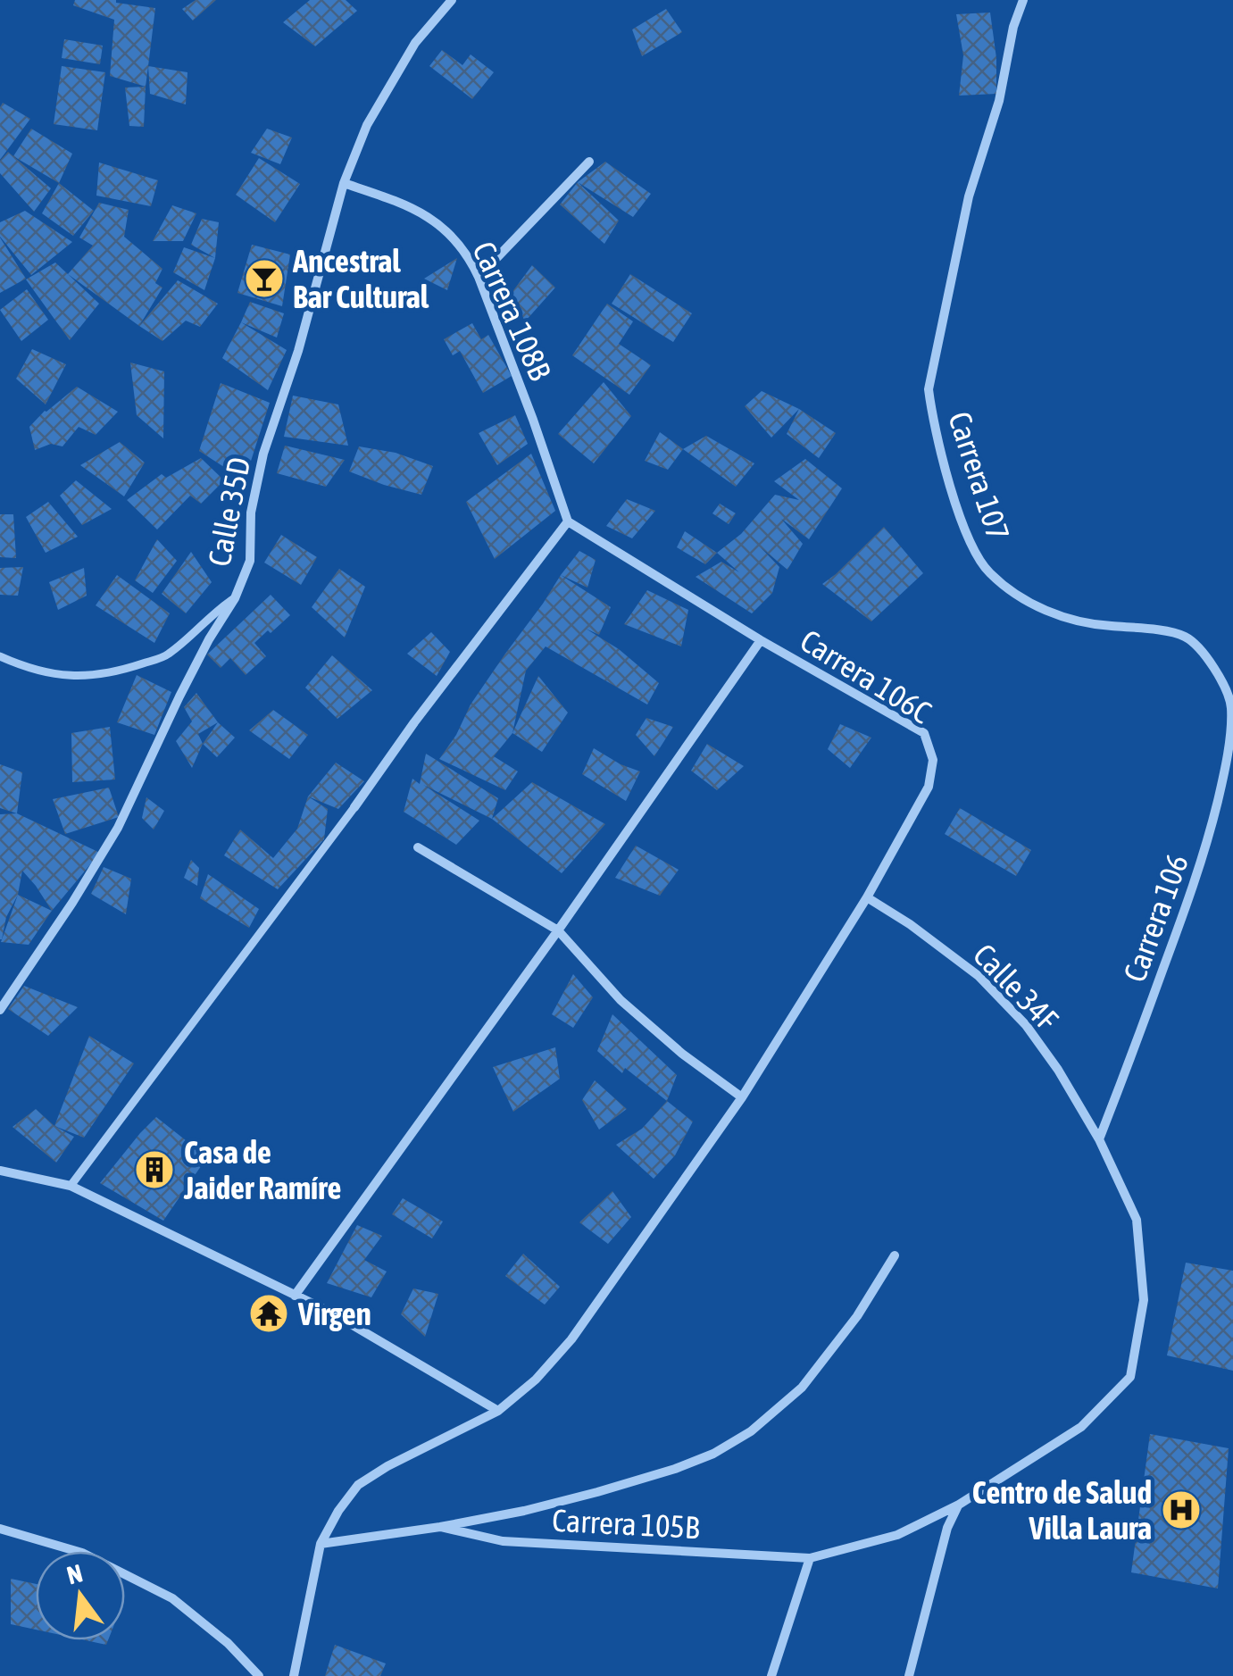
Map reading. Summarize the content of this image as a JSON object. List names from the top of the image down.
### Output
{
  "streets": {
    "street": [
      "Carrera 108B",
      "Carrera 107",
      "Calle 35D",
      "Carrera 106C",
      "Carrera 106",
      "Calle 34F",
      "Carrera 105B"
    ]
  },
  "crossings": [
    ["Carrera 108B", "Calle 35D"],
    ["Carrera 108B", "Carrera 106C"],
    ["Carrera 107", "Carrera 106"],
    ["Carrera 106C", "Calle 34F"],
    ["Carrera 106", "Calle 34F"],
    ["Carrera 106", "Carrera 105B"],
    ["Calle 34F", "Carrera 105B"]
  ],
  "places": {
    "bar": ["Ancestral Bar Cultural"],
    "building": ["Casa de Jaider Ramíre"],
    "temple": ["Virgen"],
    "hospital": ["Centro de Salud Villa Laura"]
  },
  "north": "top"
}
